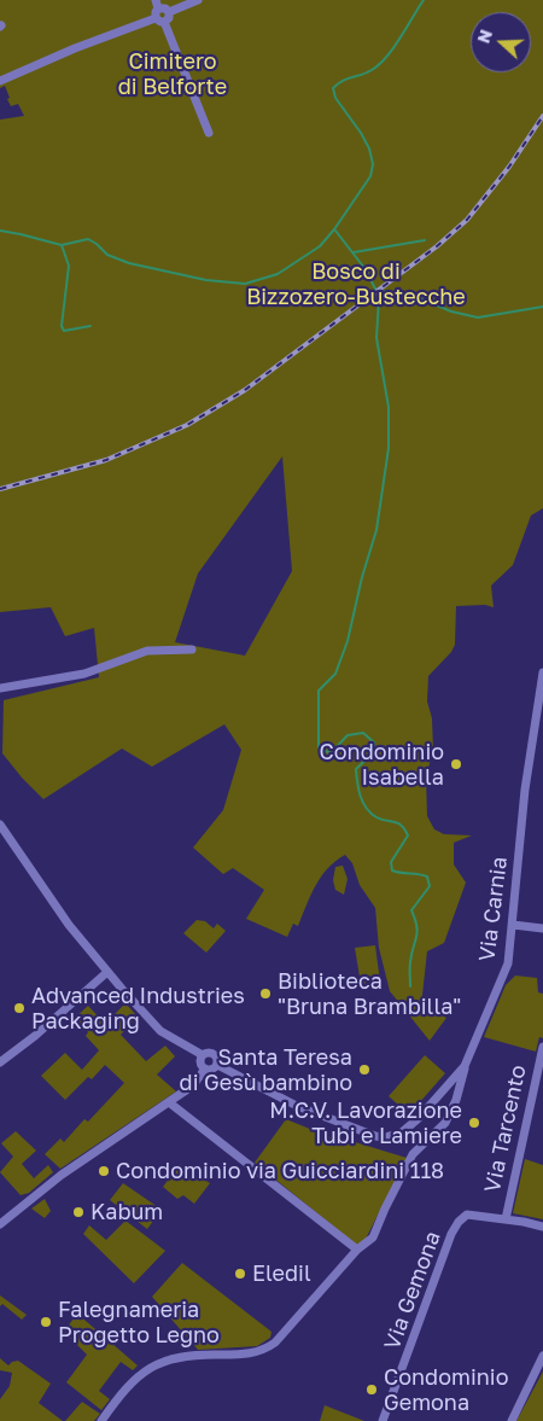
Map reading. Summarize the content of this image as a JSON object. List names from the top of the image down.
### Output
{
  "streets": {
    "street": ["Via Carnia", "Via Tarcento", "Via Gemona"]
  },
  "crossings": [
    ["Via Tarcento", "Via Gemona"]
  ],
  "parks": ["Cimitero di Belforte", "Bosco di Bizzozero-Bustecche"],
  "places": [
    "Condominio Isabella",
    "Biblioteca \"Bruna Brambilla\"",
    "Advanced Industries Packaging",
    "Santa Teresa di Gesù bambino",
    "M.C.V. Lavorazione Tubi e Lamiere",
    "Condominio via Guicciardini 118",
    "Kabum",
    "Eledil",
    "Falegnameria Progetto Legno",
    "Condominio Gemona"
  ],
  "north": "left"
}
